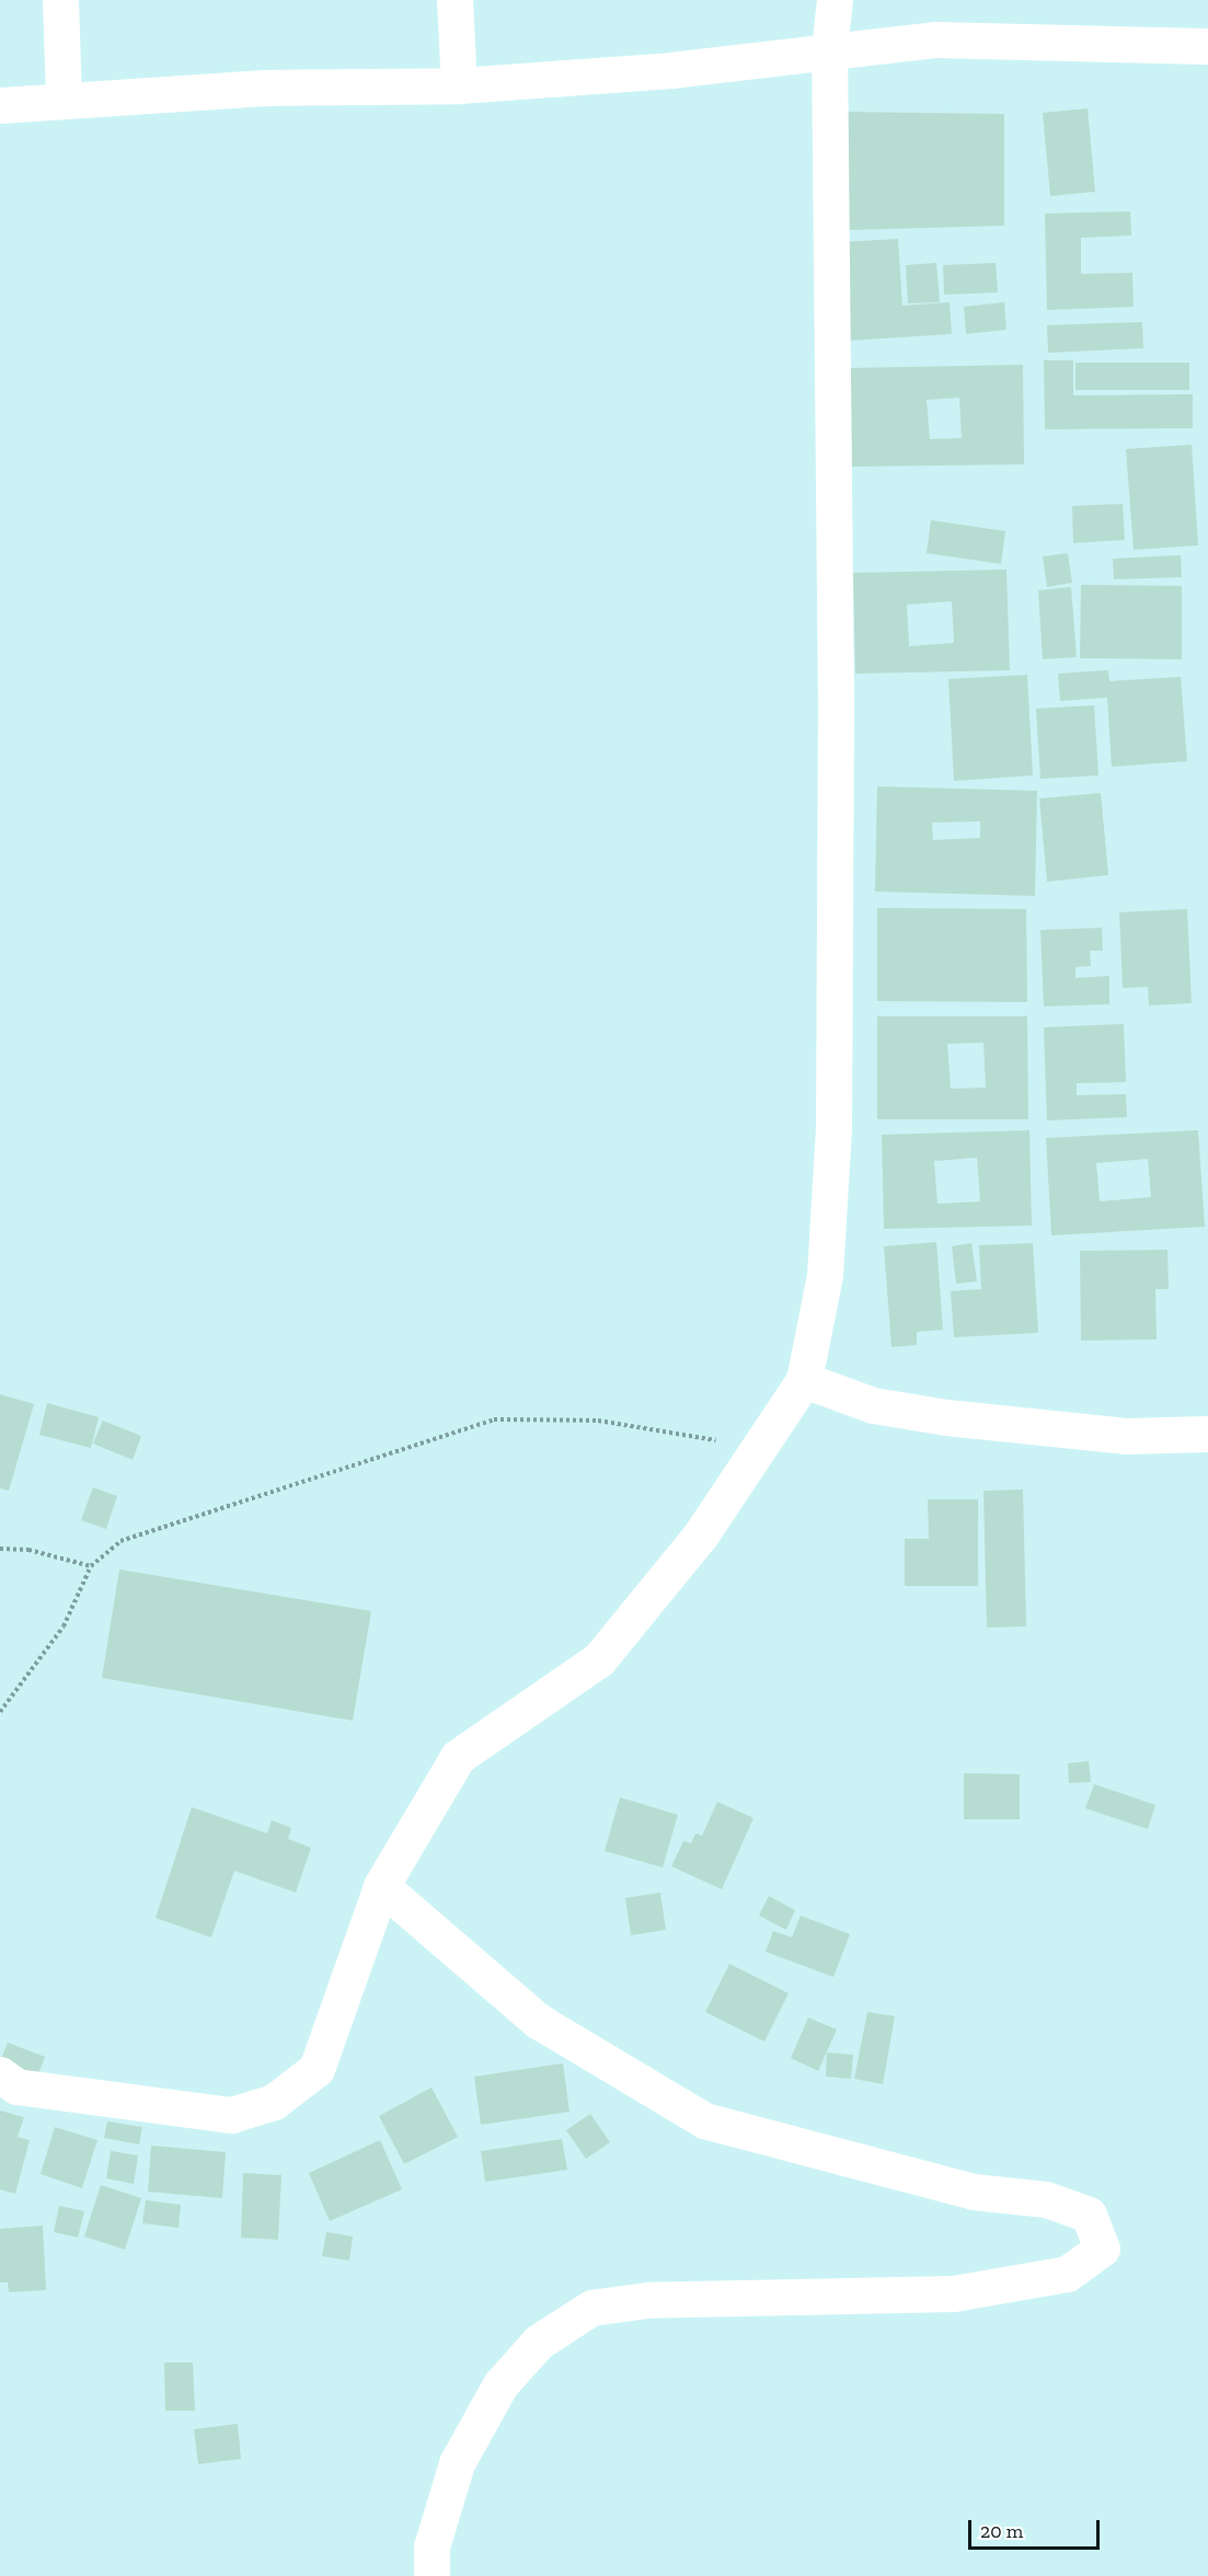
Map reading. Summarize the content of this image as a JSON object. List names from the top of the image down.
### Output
{
  "scale_bar": "20 m"
}
